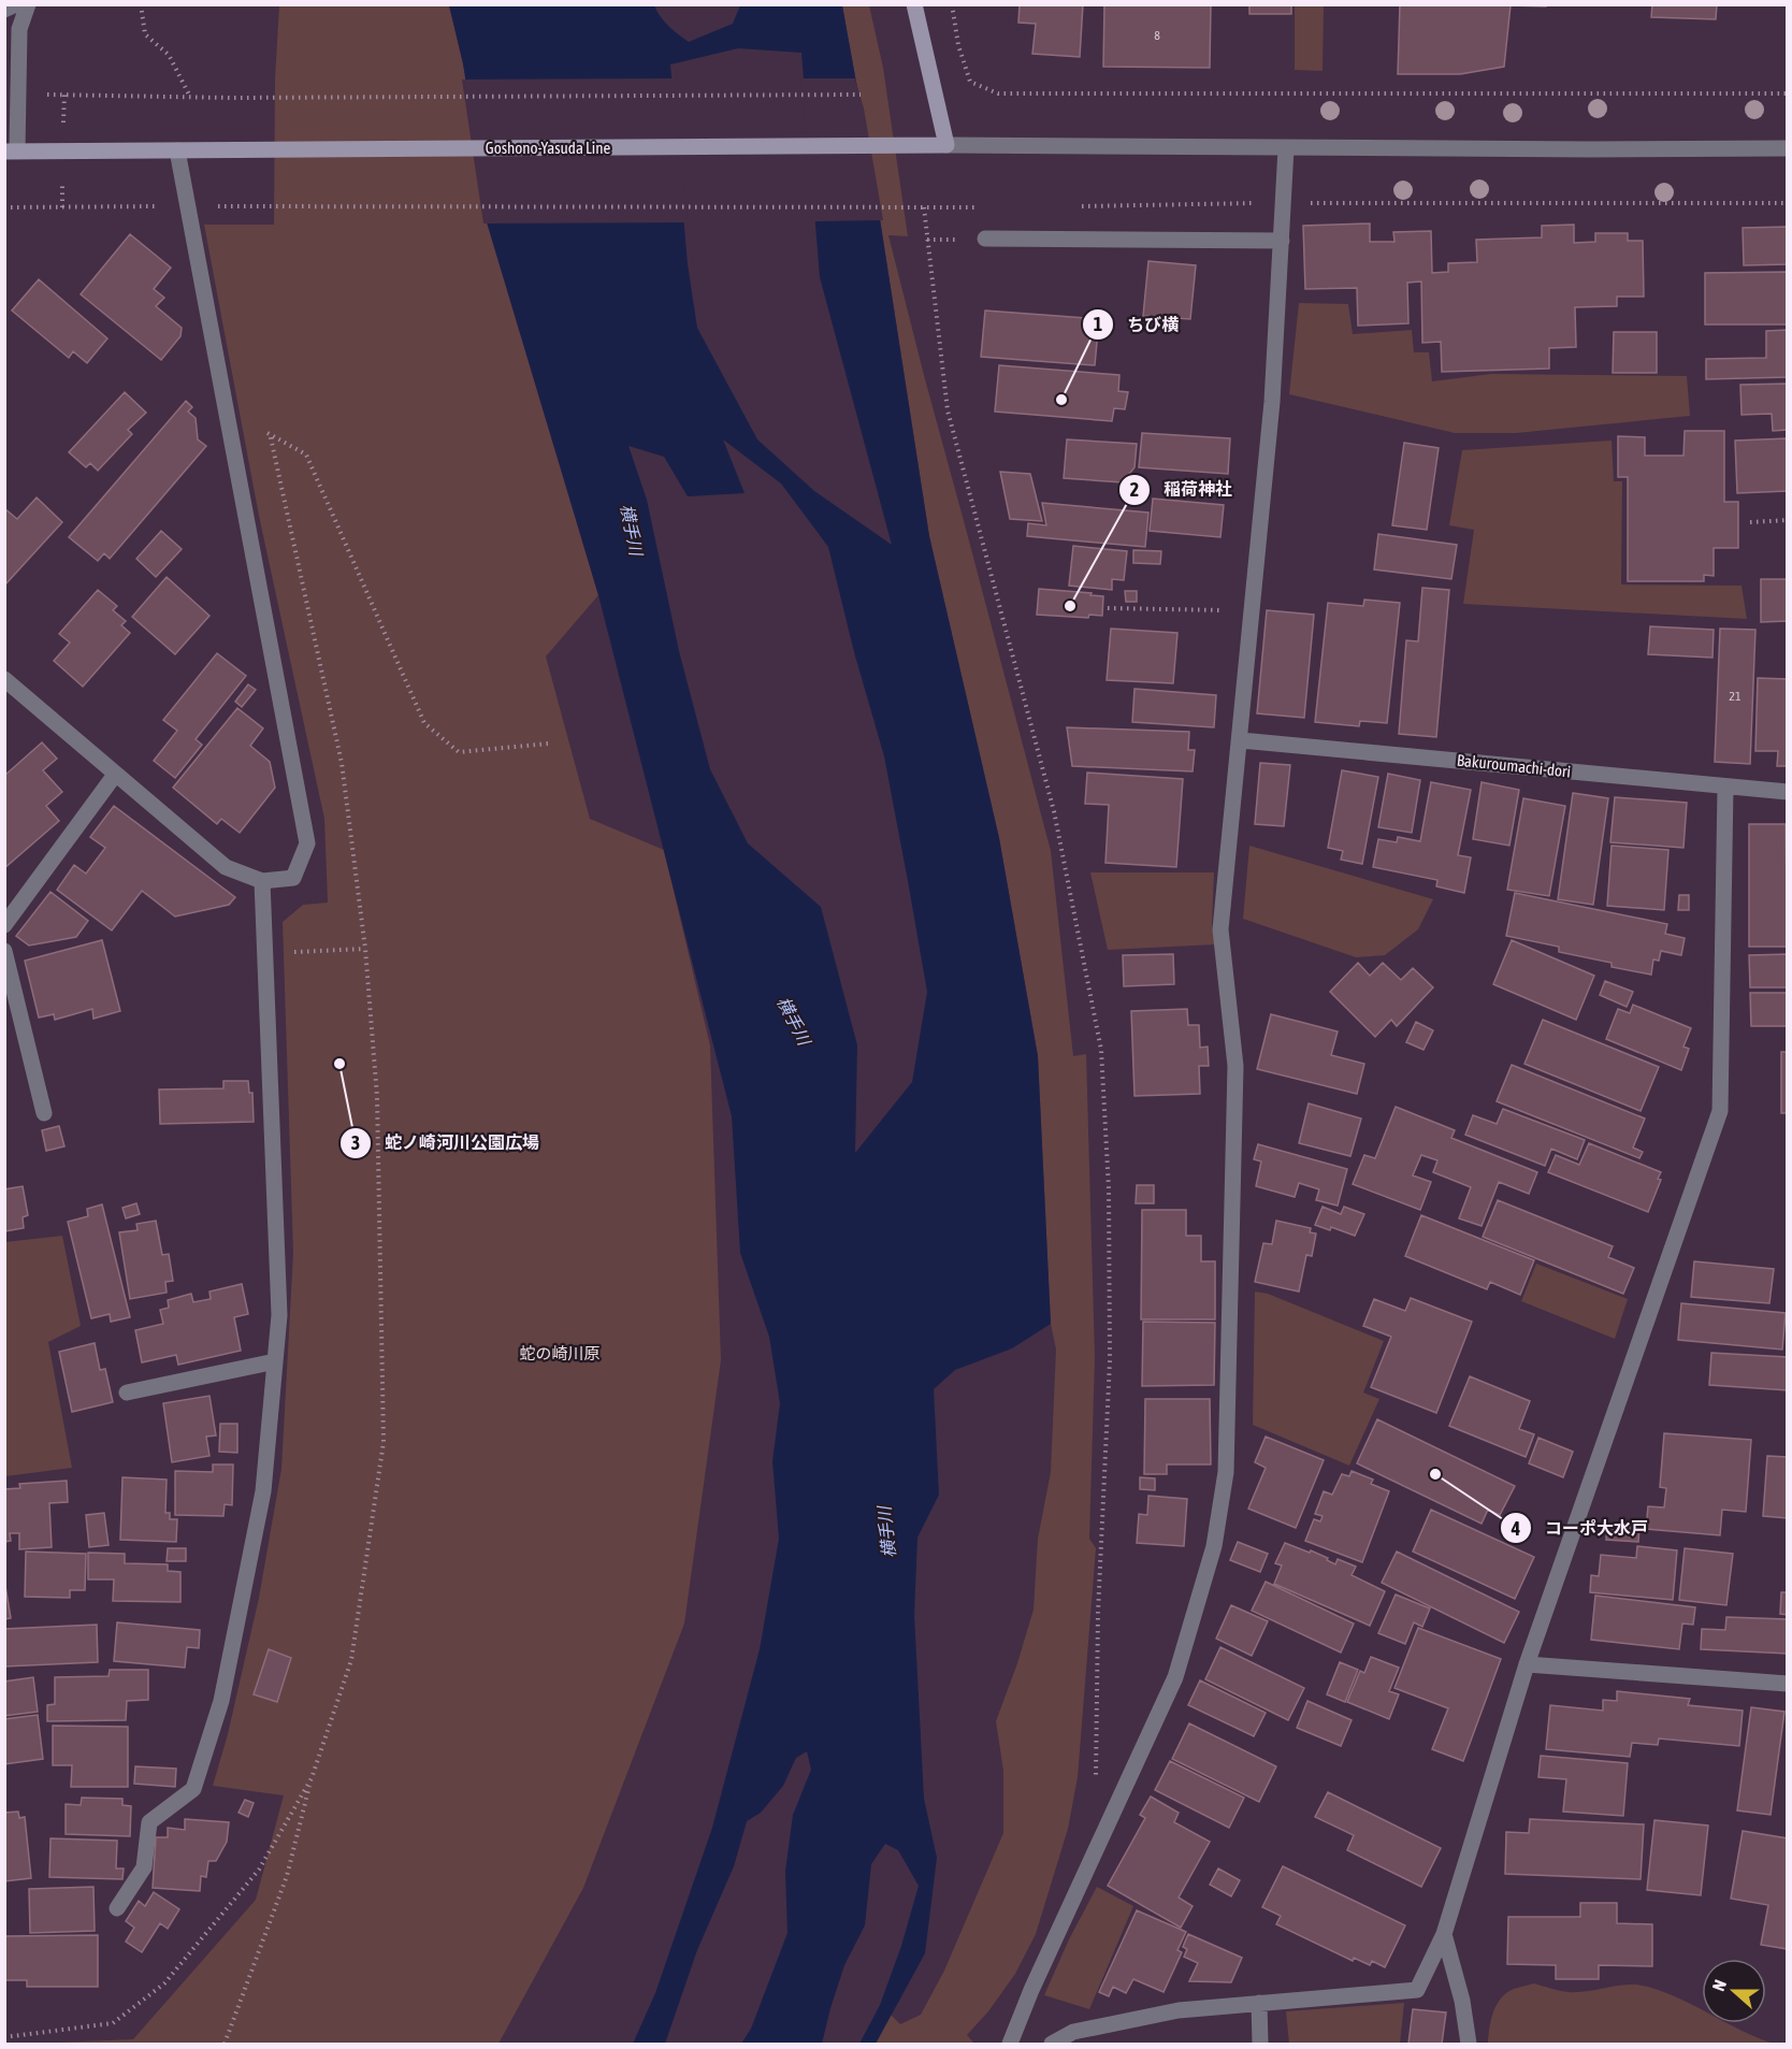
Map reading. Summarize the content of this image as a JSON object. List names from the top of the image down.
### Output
{
  "streets": {
    "main road": ["Goshono-Yasuda Line"],
    "street": ["Bakuroumachi-dori"]
  },
  "water": ["横手川"],
  "parks": ["蛇の崎川原"],
  "places": [
    "ちび横",
    "稲荷神社",
    "蛇ノ崎河川公園広場",
    "コーポ大水戸"
  ],
  "house_numbers": ["8", "21"],
  "north": "left"
}
